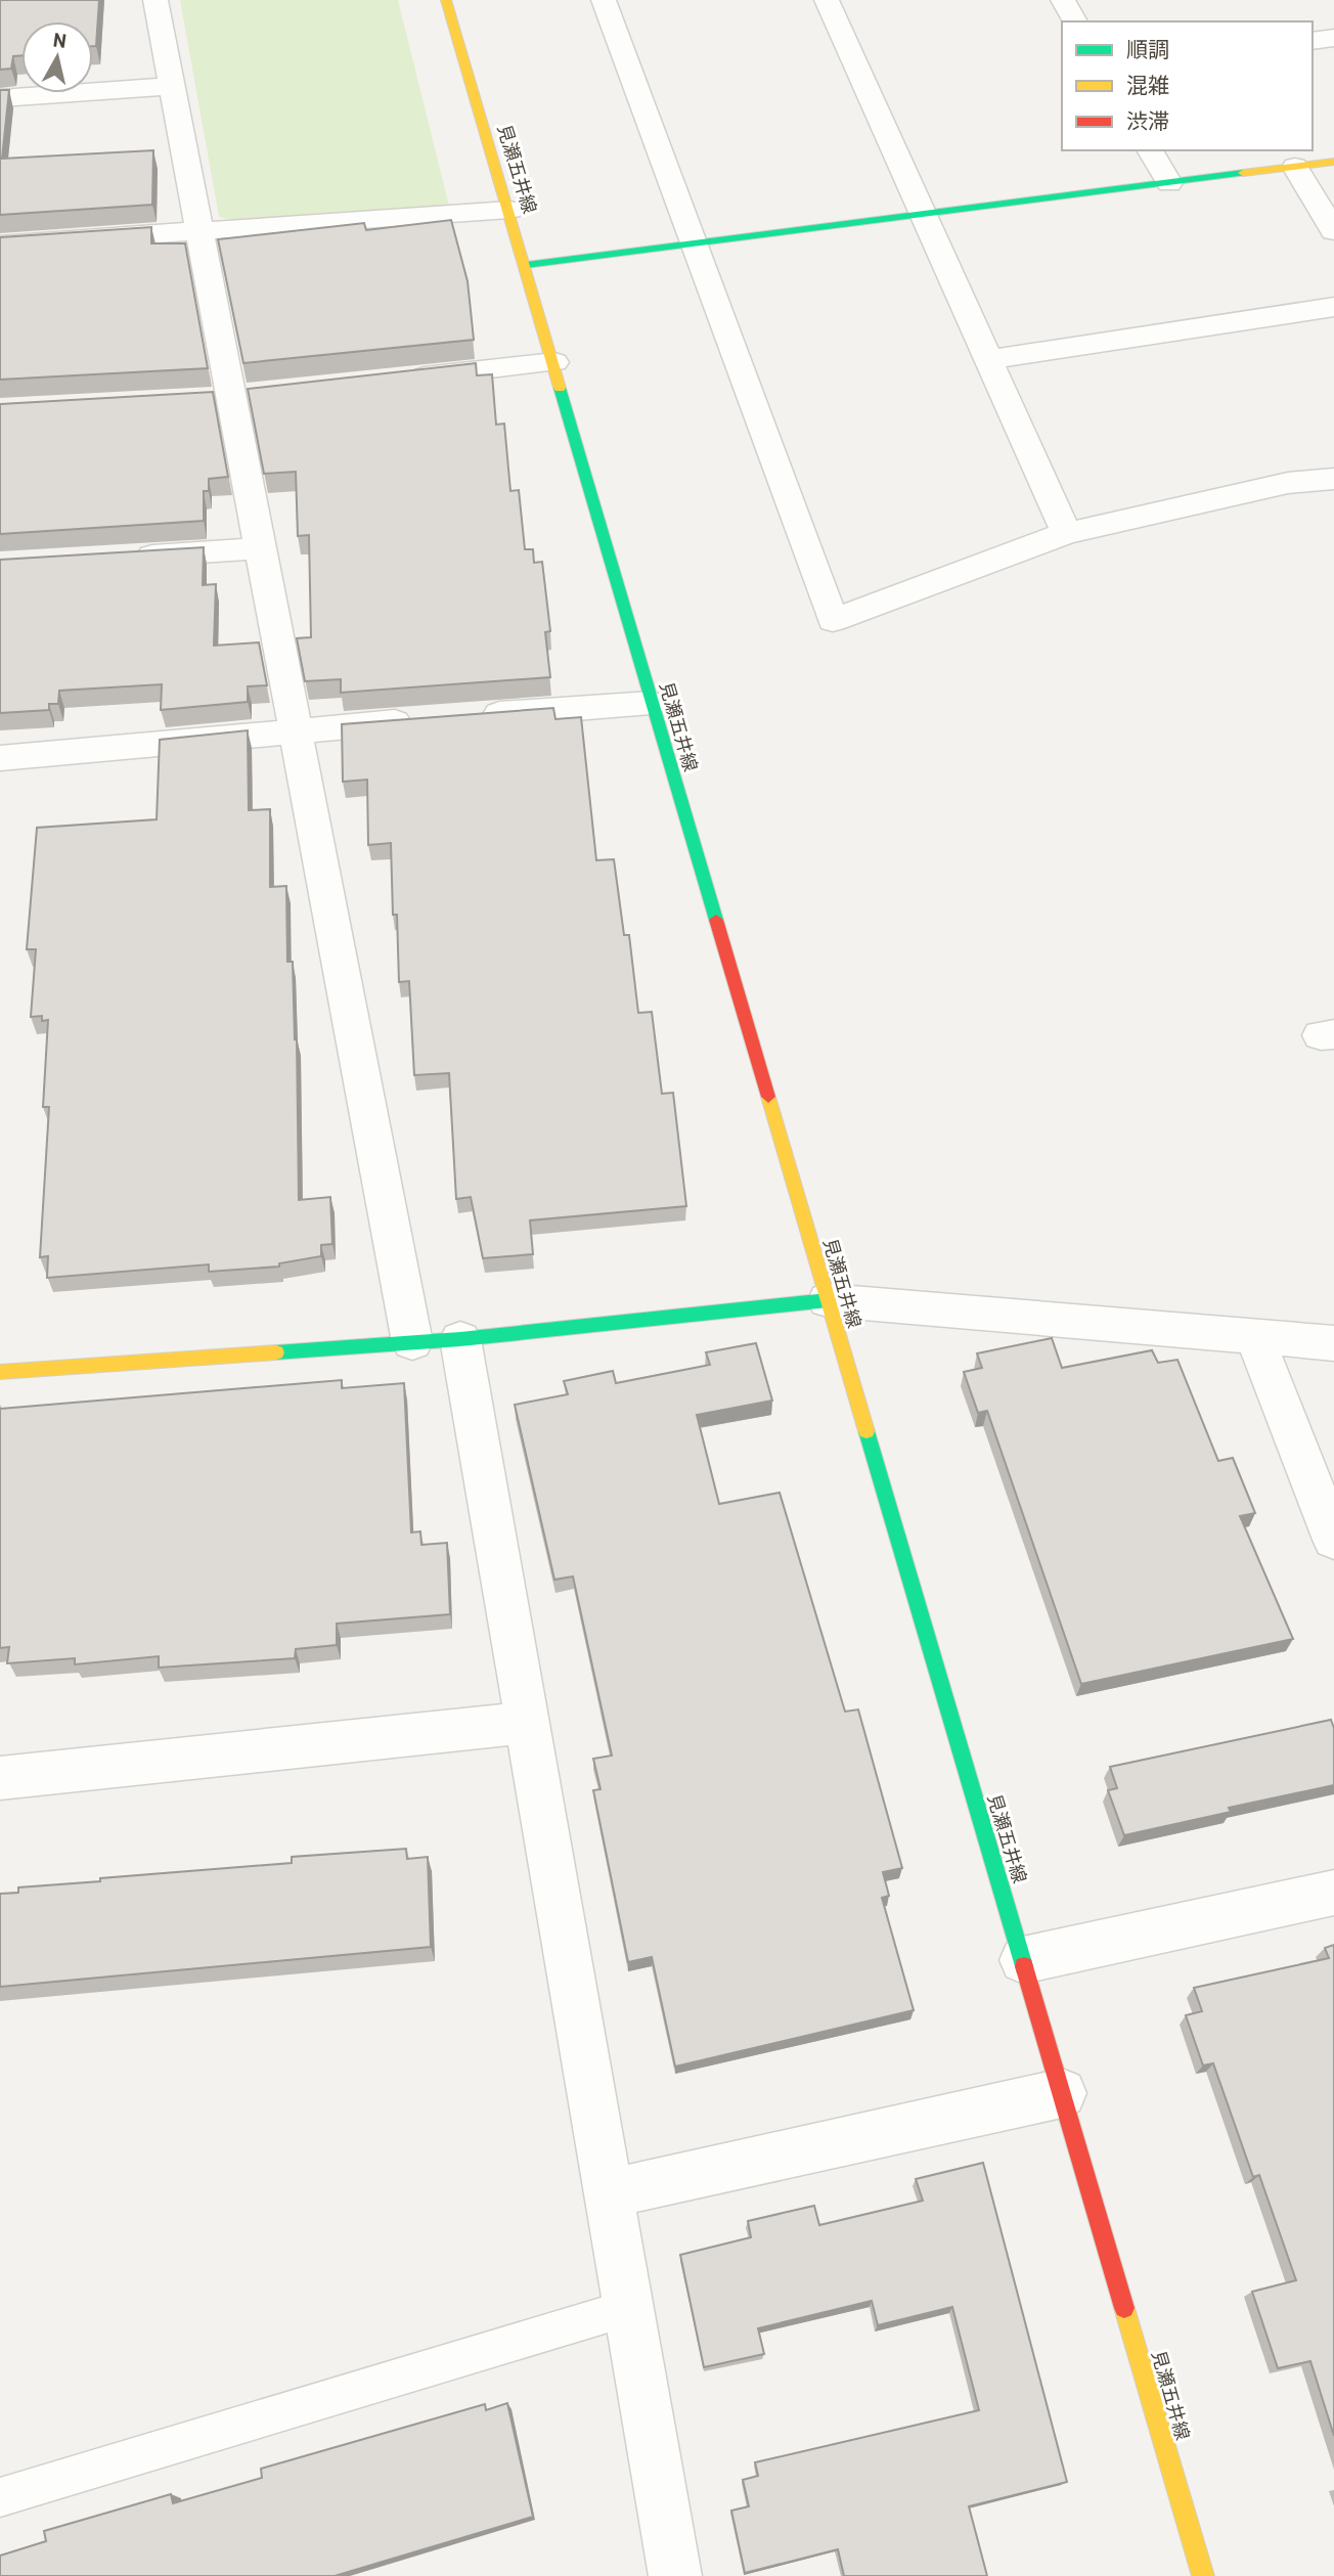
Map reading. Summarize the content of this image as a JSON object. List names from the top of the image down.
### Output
{
  "streets": {
    "main road": ["見瀬五井線"]
  },
  "legend": ["順調", "混雑", "渋滞"],
  "north": "top"
}
